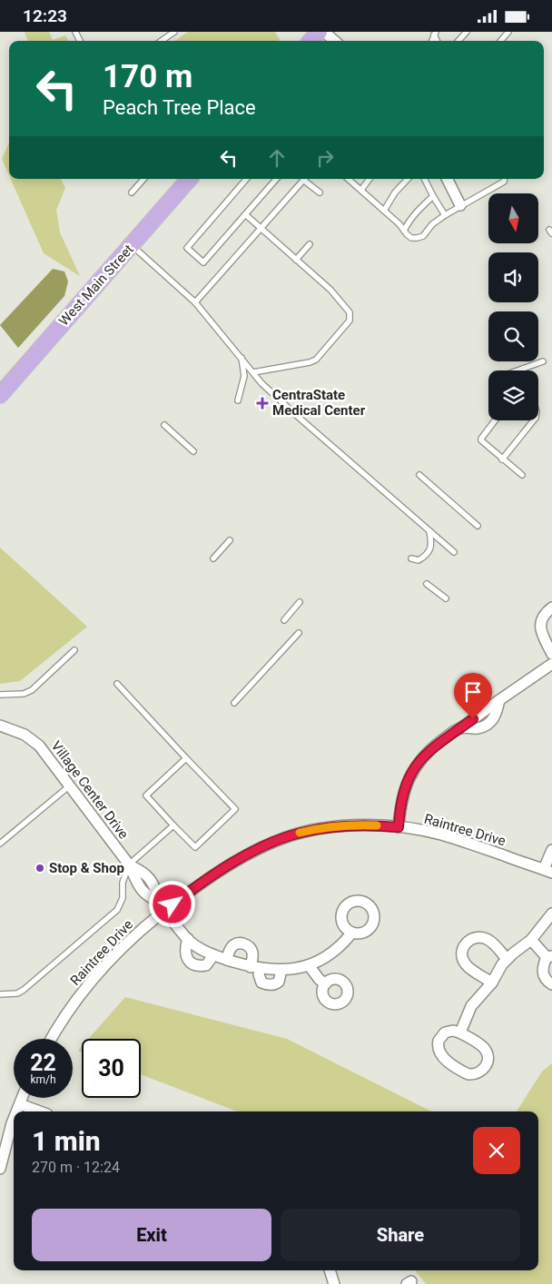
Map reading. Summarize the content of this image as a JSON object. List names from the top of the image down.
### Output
{
  "streets": {
    "main road": ["West Main Street"],
    "street": ["Village Center Drive", "Raintree Drive"]
  },
  "crossings": [
    ["Village Center Drive", "Raintree Drive"]
  ],
  "places": {
    "health": ["CentraState Medical Center"],
    "other": ["Stop & Shop"]
  },
  "north": "bottom",
  "page": {
    "status": "12:23",
    "turn": ["170 m", "Peach Tree Place"],
    "speed": "22 km/h",
    "limit": "30",
    "heading": ["1 min", "270 m · 12:24"],
    "buttons": ["Exit", "Share"]
  }
}
